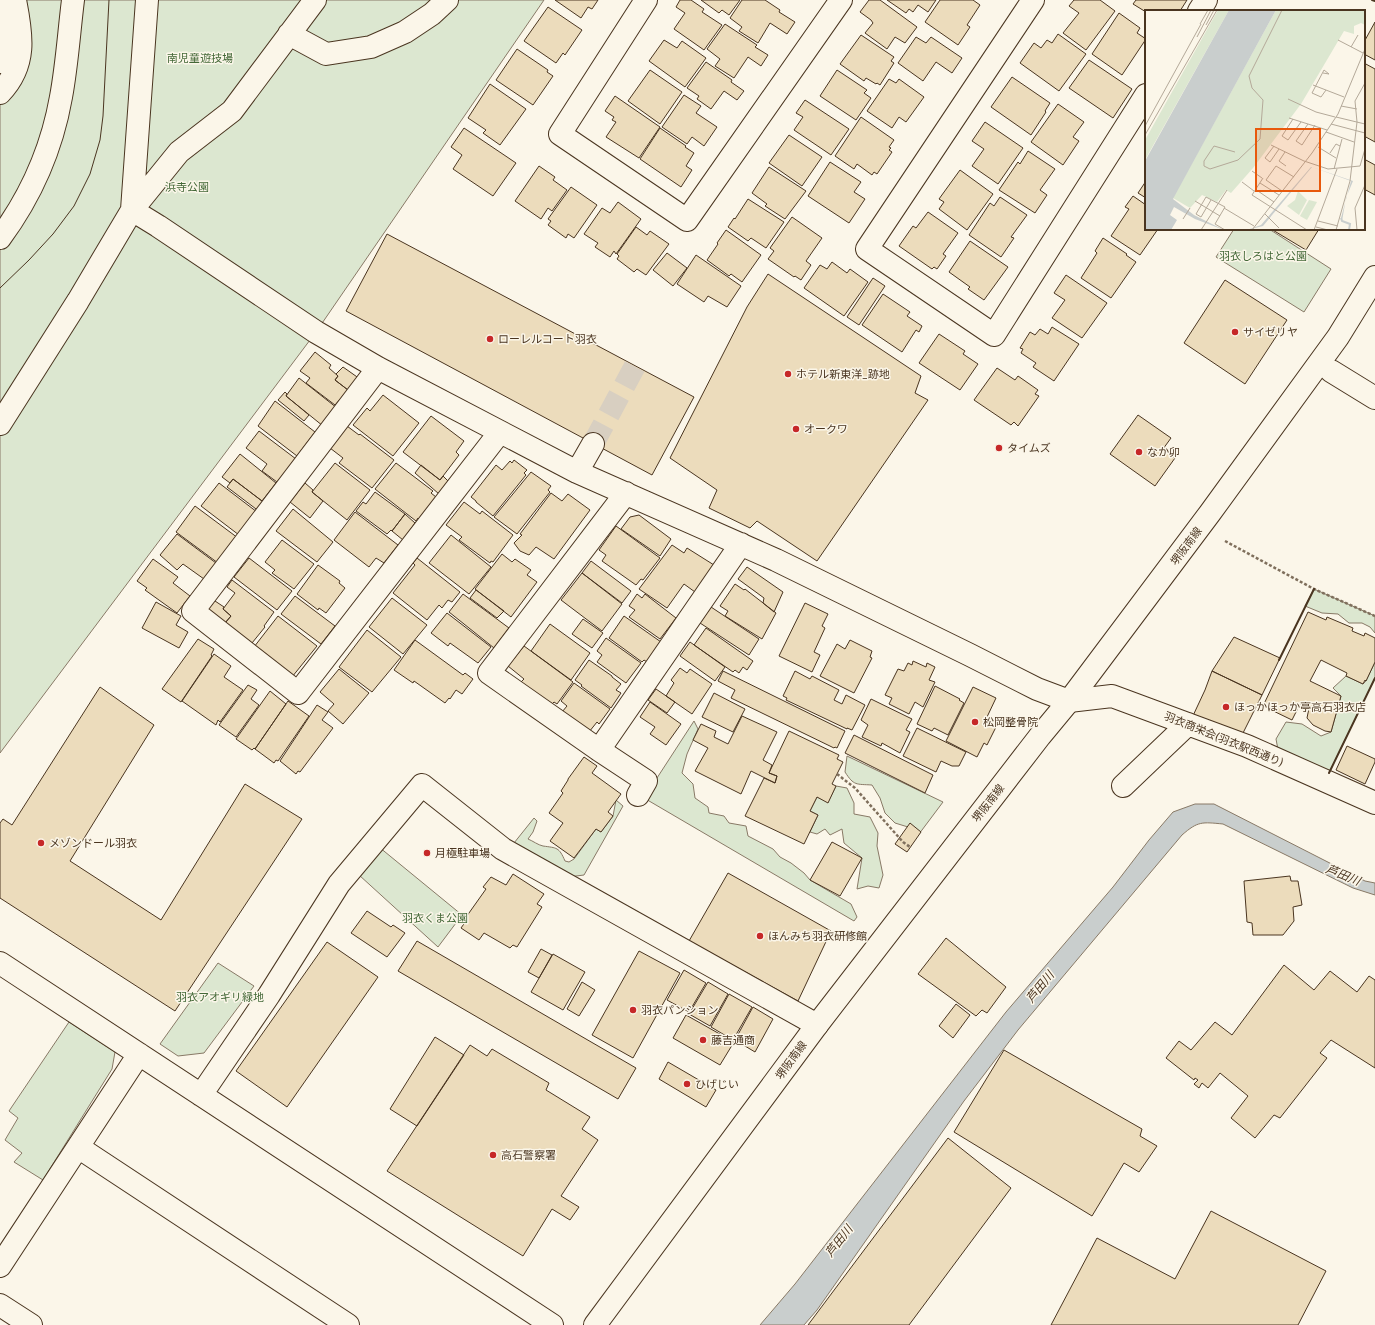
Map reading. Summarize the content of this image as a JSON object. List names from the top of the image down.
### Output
{
  "streets": {
    "street": ["堺阪南線", "羽衣商栄会(羽衣駅西通り)"]
  },
  "crossings": [
    ["堺阪南線", "羽衣商栄会(羽衣駅西通り)"]
  ],
  "water": ["芦田川"],
  "parks": [
    "南児童遊技場",
    "浜寺公園",
    "羽衣しろはと公園",
    "羽衣くま公園",
    "羽衣アオギリ緑地"
  ],
  "places": [
    "サイゼリヤ",
    "ローレルコート羽衣",
    "ホテル新東洋_跡地",
    "オークワ",
    "タイムズ",
    "なか卯",
    "ほっかほっか亭高石羽衣店",
    "松岡整骨院",
    "メゾンドール羽衣",
    "月極駐車場",
    "ほんみち羽衣研修館",
    "羽衣パンション",
    "藤吉通商",
    "ひげじい",
    "高石警察署"
  ]
}
